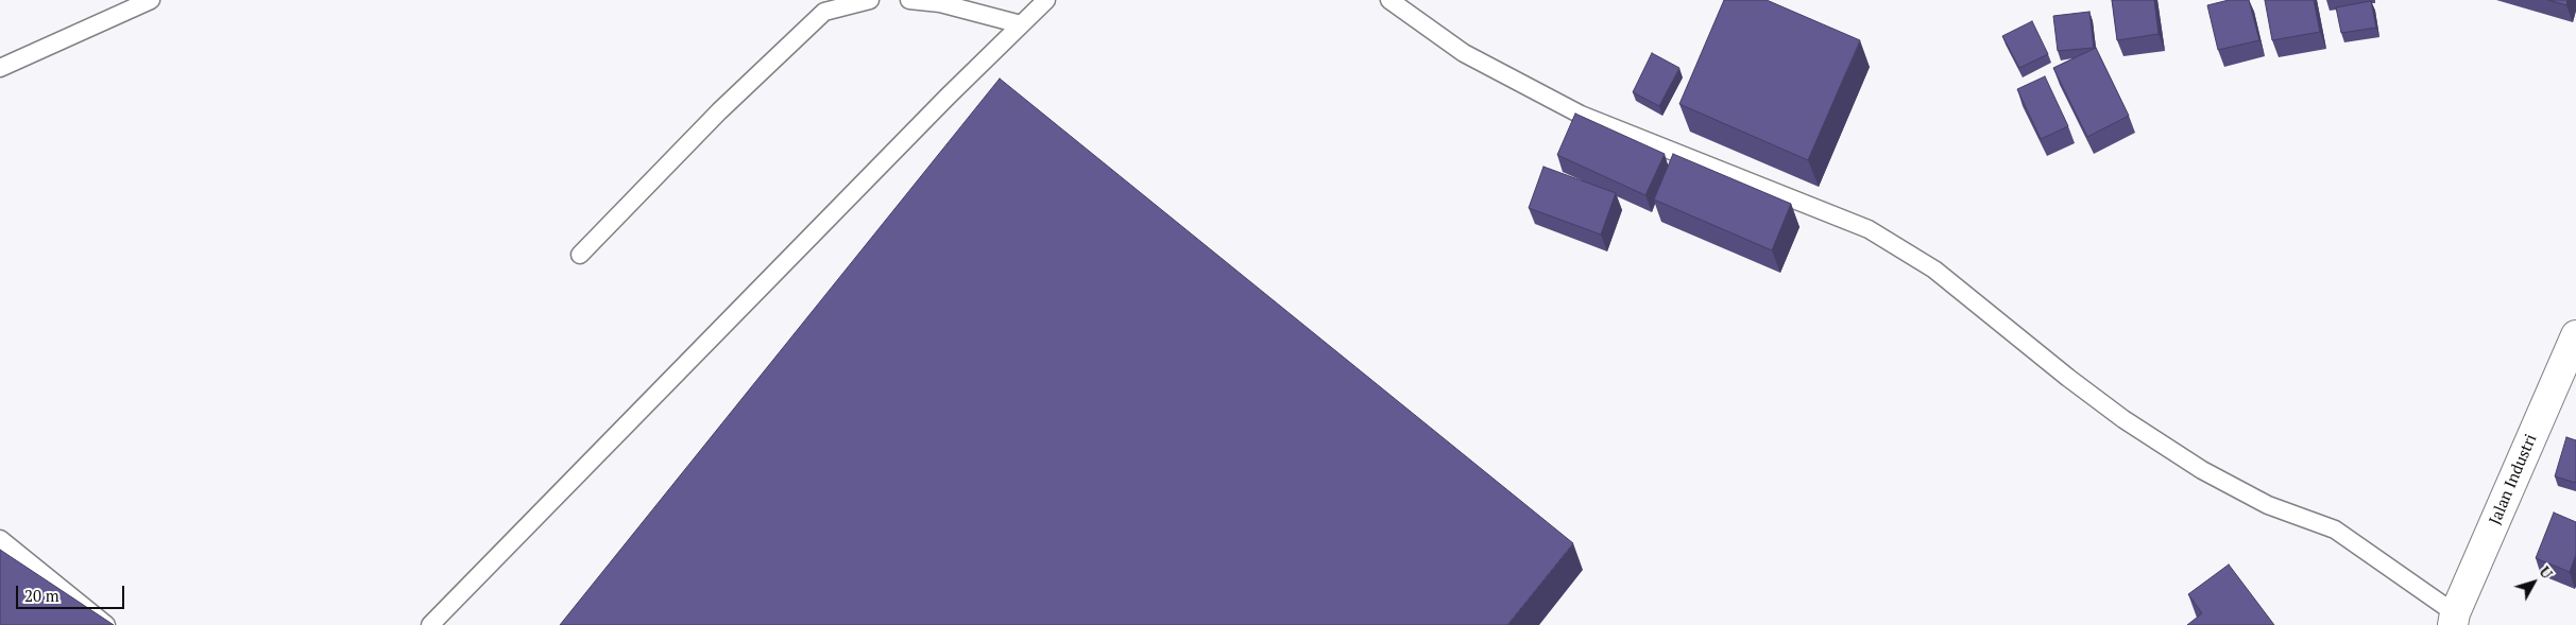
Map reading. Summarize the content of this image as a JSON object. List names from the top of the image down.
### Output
{
  "streets": {
    "main road": ["Jalan Industri"]
  },
  "scale_bar": "20 m",
  "north": "top right"
}
